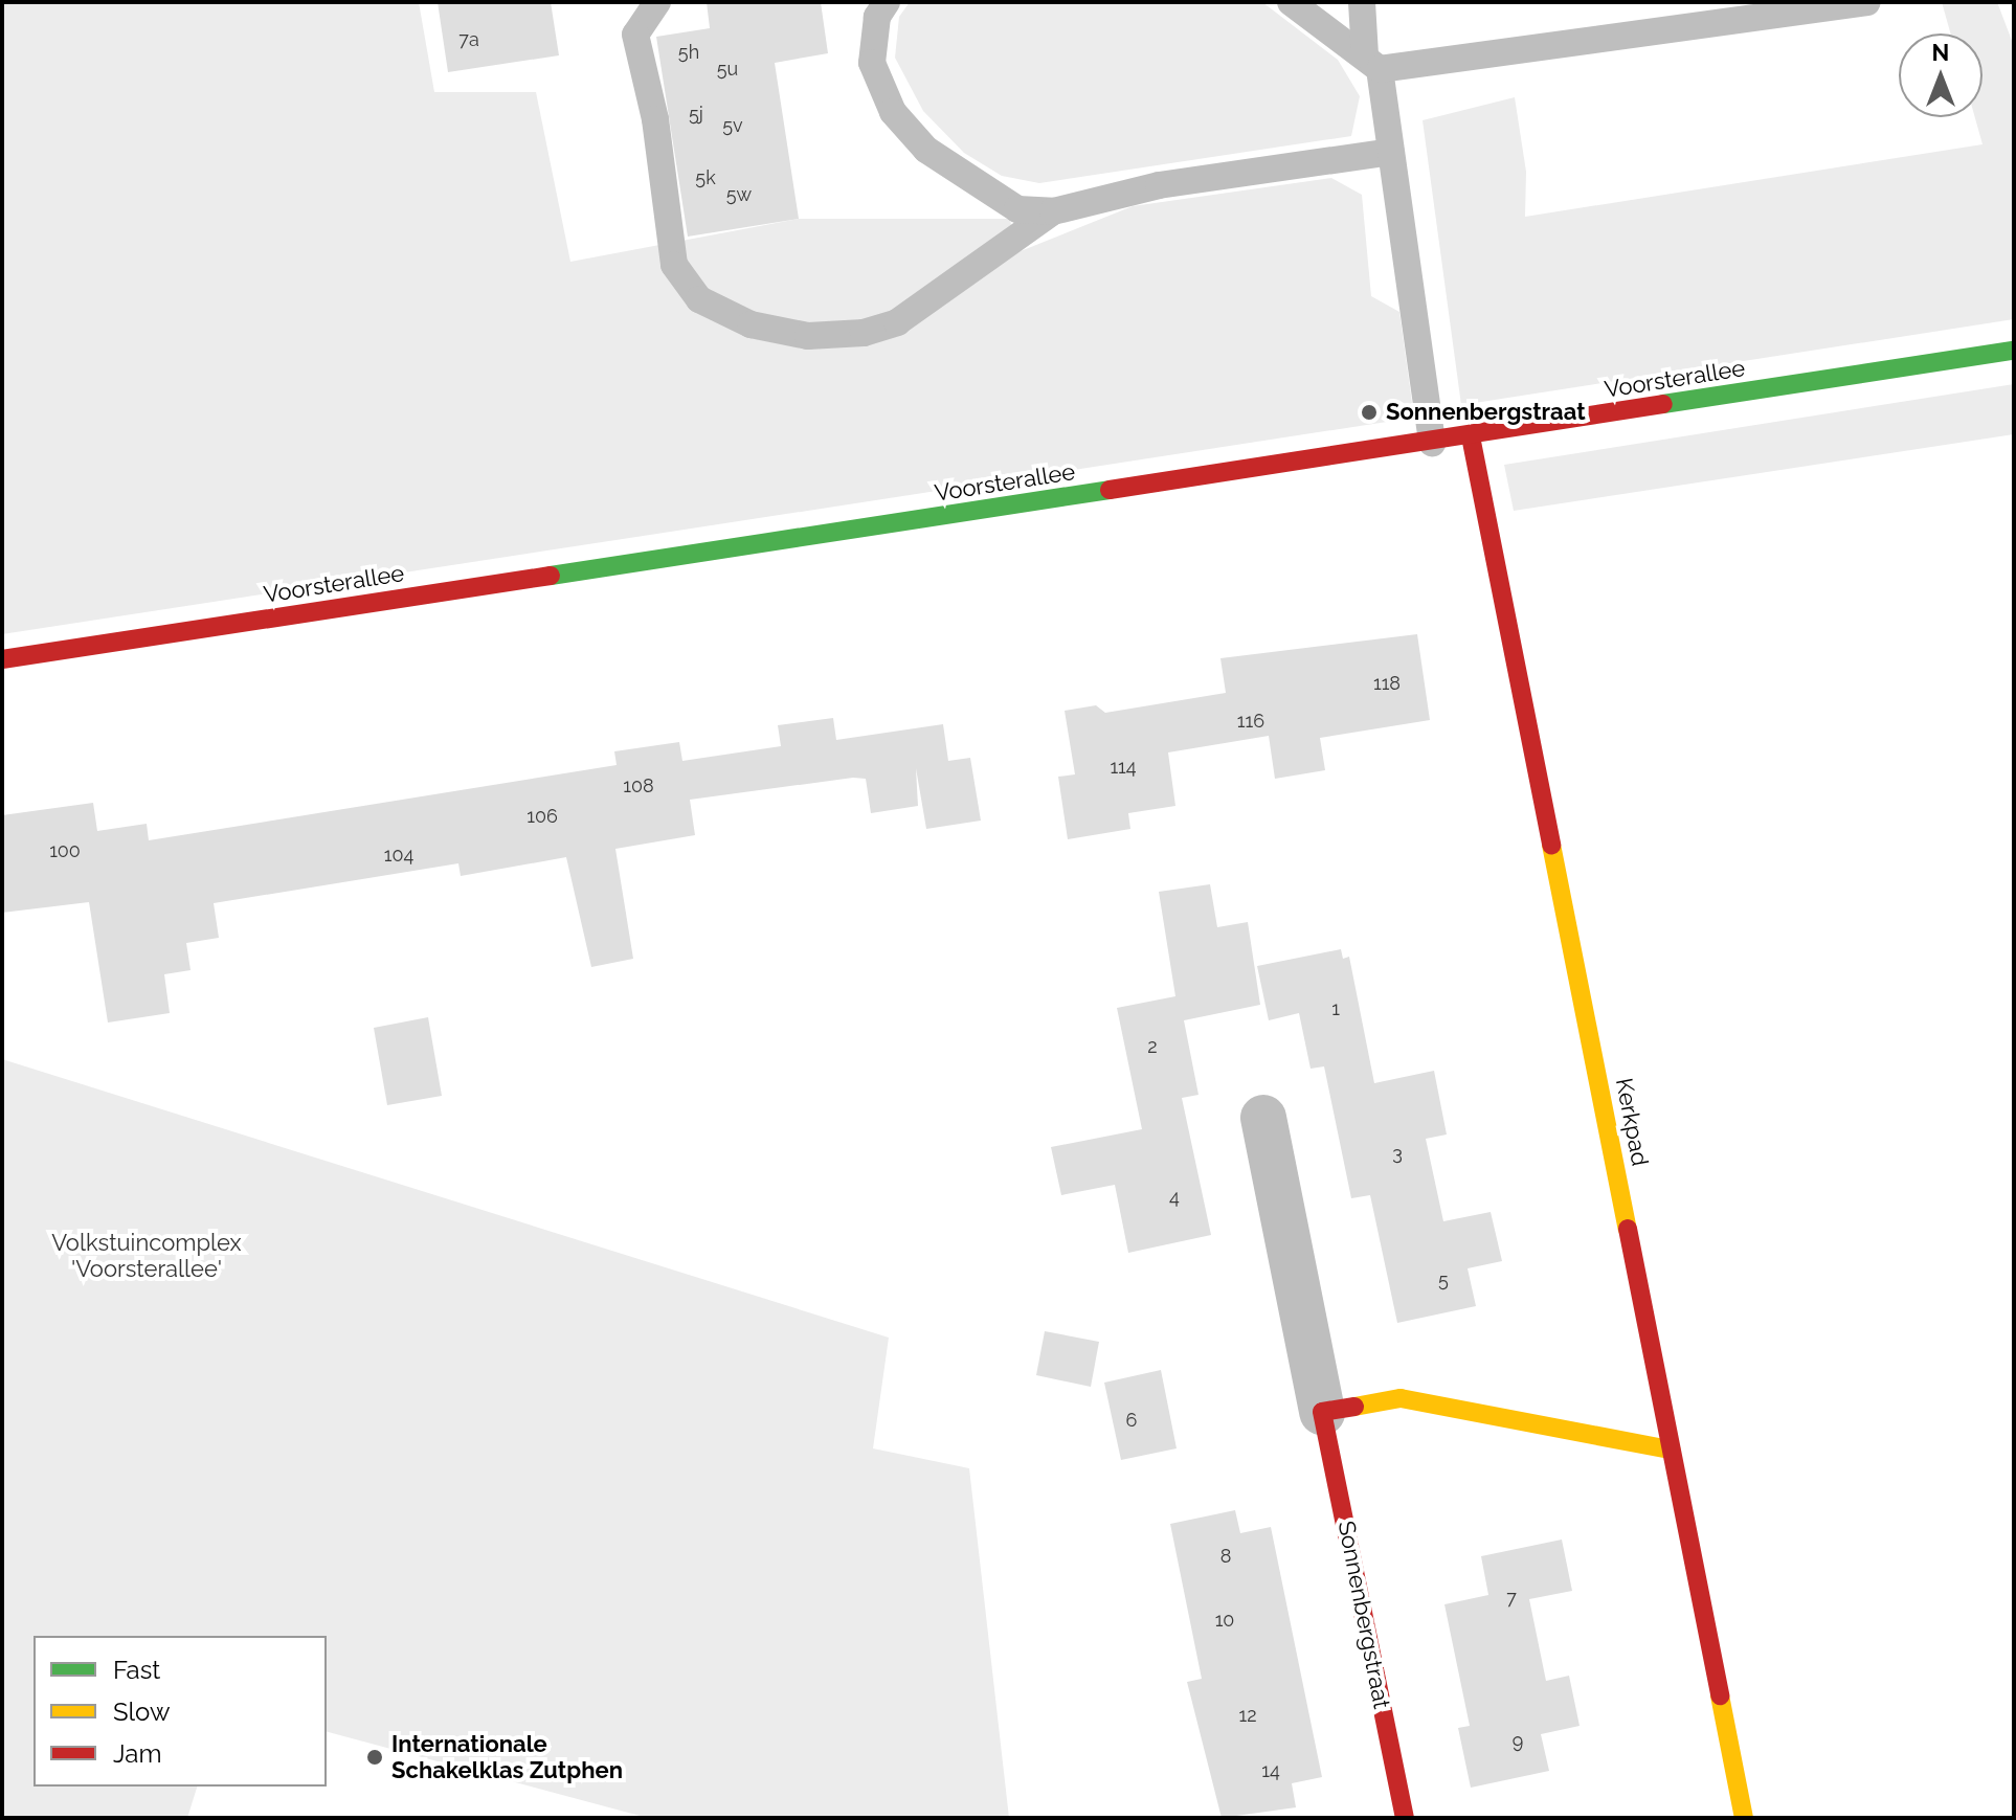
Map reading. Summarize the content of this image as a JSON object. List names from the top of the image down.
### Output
{
  "streets": {
    "street": ["Voorsterallee", "Kerkpad", "Sonnenbergstraat"]
  },
  "crossings": [
    ["Voorsterallee", "Kerkpad"]
  ],
  "parks": ["Volkstuincomplex 'Voorsterallee'"],
  "places": ["Sonnenbergstraat", "Internationale Schakelklas Zutphen"],
  "house_numbers": [
    "7a",
    "5h",
    "5u",
    "5j",
    "5v",
    "5k",
    "5w",
    "118",
    "116",
    "114",
    "108",
    "106",
    "100",
    "104",
    "1",
    "2",
    "3",
    "4",
    "5",
    "6",
    "8",
    "7",
    "10",
    "12",
    "9",
    "14"
  ],
  "legend": ["Fast", "Slow", "Jam"],
  "north": "top"
}
